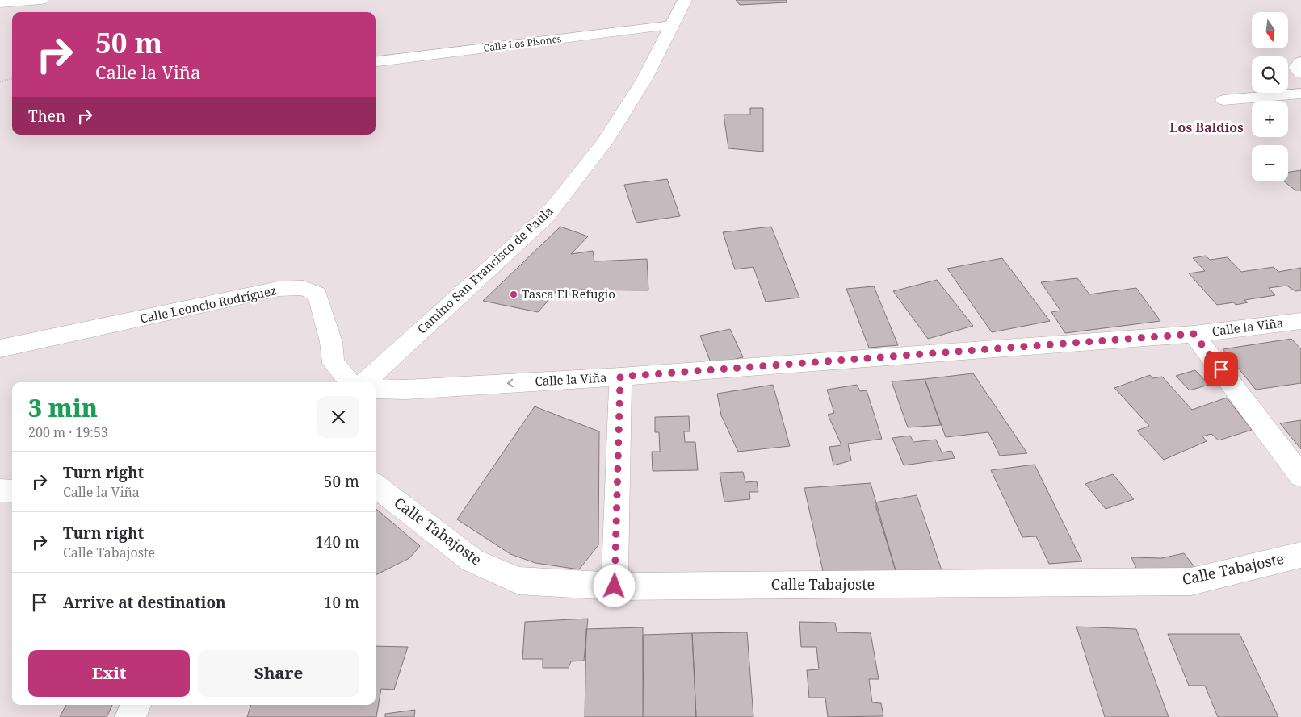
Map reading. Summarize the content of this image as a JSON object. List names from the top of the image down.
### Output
{
  "streets": {
    "street": [
      "Calle Los Pisones",
      "Camino San Francisco de Paula",
      "Calle Leoncio Rodríguez",
      "Calle la Viña",
      "Calle Tabajoste"
    ]
  },
  "crossings": [
    ["Calle Los Pisones", "Camino San Francisco de Paula"]
  ],
  "districts": ["Los Baldíos"],
  "places": ["Tasca El Refugio"],
  "north": "bottom",
  "page": {
    "map_buttons": ["+", "−"],
    "turn": ["50 m", "Calle la Viña"],
    "then": "Then",
    "heading": ["3 min", "200 m · 19:53"],
    "list": [
      {
        "name": "Turn right",
        "note": "Calle la Viña",
        "value": "50 m"
      },
      {
        "name": "Turn right",
        "note": "Calle Tabajoste",
        "value": "140 m"
      },
      {
        "name": "Arrive at destination",
        "value": "10 m"
      }
    ],
    "buttons": ["Exit", "Share"]
  }
}
